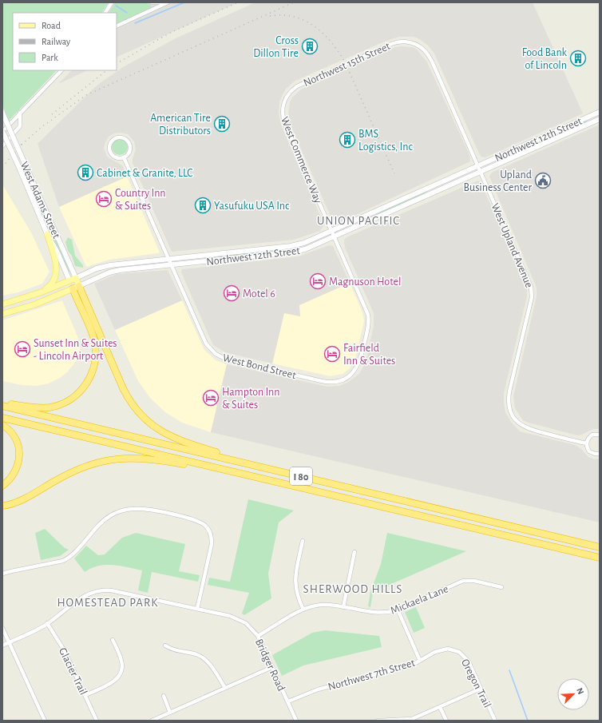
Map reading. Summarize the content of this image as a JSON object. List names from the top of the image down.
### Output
{
  "streets": {
    "highway": ["I 80"],
    "main road": ["Northwest 12th Street", "West Adams Street"],
    "street": [
      "Northwest 15th Street",
      "West Commerce Way",
      "West Upland Avenue",
      "West Bond Street",
      "Mickaela Lane",
      "Bridger Road",
      "Glacier Trail",
      "Northwest 7th Street",
      "Oregon Trail"
    ]
  },
  "crossings": [
    ["Northwest 15th Street", "West Commerce Way"],
    ["Northwest 15th Street", "West Upland Avenue"],
    ["Northwest 12th Street", "West Commerce Way"],
    ["Northwest 12th Street", "West Adams Street"],
    ["Northwest 12th Street", "West Upland Avenue"],
    ["Northwest 12th Street", "West Bond Street"],
    ["West Commerce Way", "West Bond Street"],
    ["Mickaela Lane", "Bridger Road"],
    ["Bridger Road", "Glacier Trail"],
    ["Bridger Road", "Northwest 7th Street"],
    ["Northwest 7th Street", "Oregon Trail"]
  ],
  "districts": ["UNION PACIFIC", "SHERWOOD HILLS", "HOMESTEAD PARK"],
  "places": {
    "building": [
      "Cross Dillon Tire",
      "Food Bank of Lincoln",
      "American Tire Distributors",
      "BMS Logistics, Inc",
      "Cabinet & Granite, LLC",
      "Yasufuku USA Inc"
    ],
    "public building": ["Upland Business Center"],
    "hotel": [
      "Country Inn & Suites",
      "Magnuson Hotel",
      "Motel 6",
      "Sunset Inn & Suites - Lincoln Airport",
      "Fairfield Inn & Suites",
      "Hampton Inn & Suites"
    ]
  },
  "legend": ["Road", "Railway", "Park"],
  "north": "top right"
}
